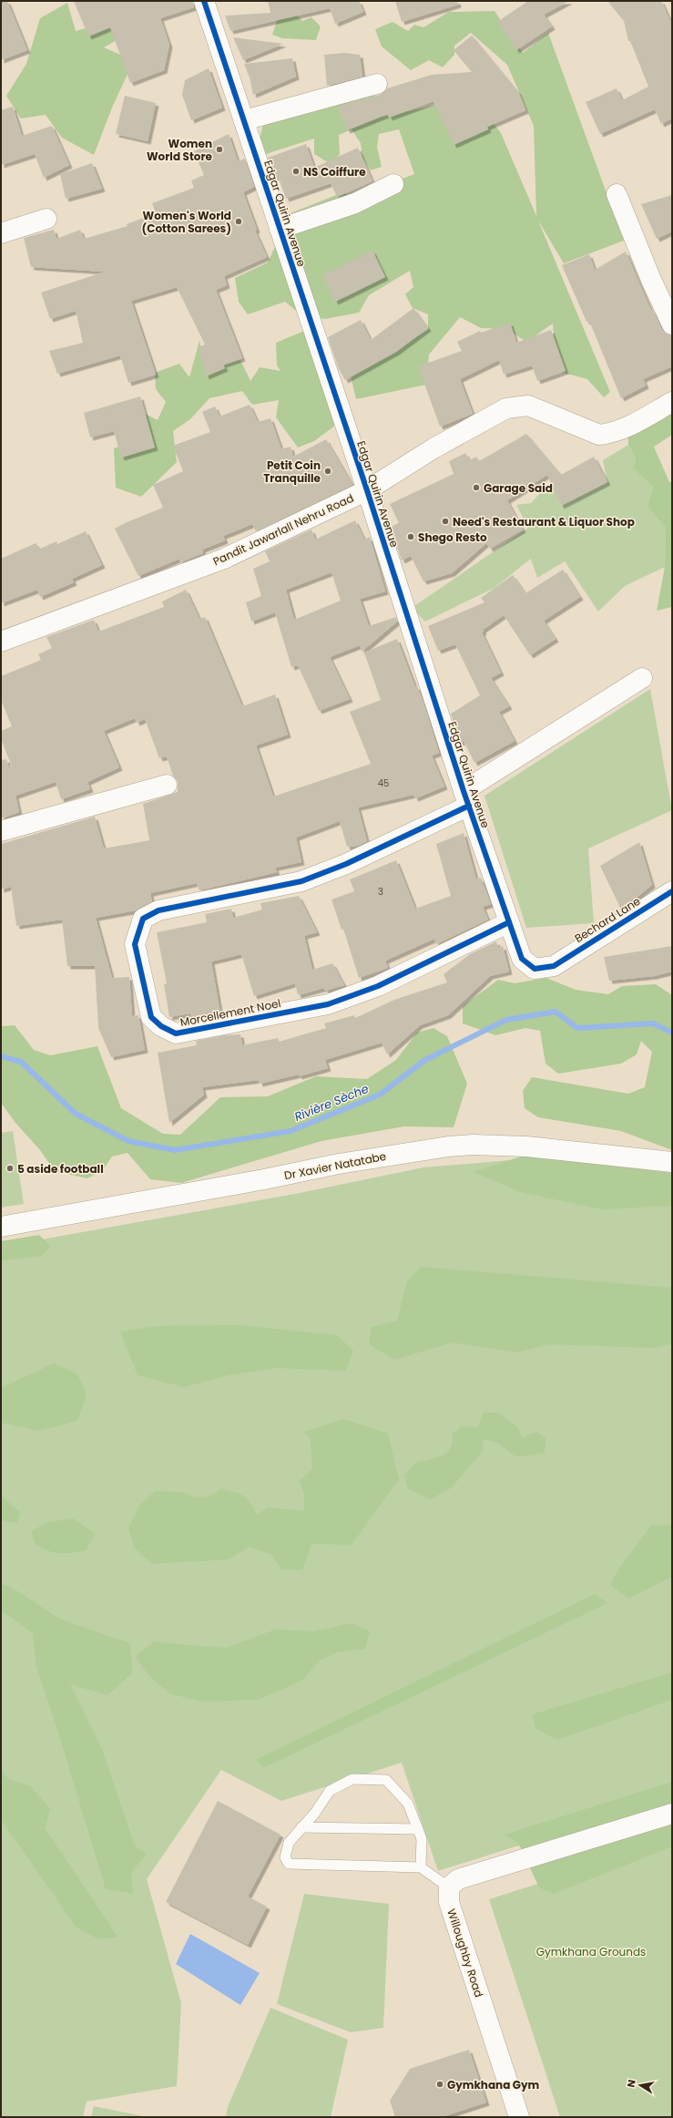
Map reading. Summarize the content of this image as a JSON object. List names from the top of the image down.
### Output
{
  "streets": {
    "street": [
      "Edgar Quirin Avenue",
      "Pandit Jawarlall Nehru Road",
      "Bechard Lane",
      "Morcellement Noel",
      "Dr Xavier Natatabe",
      "Willoughby Road"
    ]
  },
  "crossings": [
    ["Edgar Quirin Avenue", "Pandit Jawarlall Nehru Road"],
    ["Edgar Quirin Avenue", "Bechard Lane"],
    ["Edgar Quirin Avenue", "Morcellement Noel"]
  ],
  "water": ["Rivière Sèche"],
  "parks": ["Gymkhana Grounds"],
  "places": [
    "Women World Store",
    "NS Coiffure",
    "Women's World (Cotton Sarees)",
    "Petit Coin Tranquille",
    "Garage Said",
    "Need's Restaurant & Liquor Shop",
    "Shego Resto",
    "5 aside football",
    "Gymkhana Gym"
  ],
  "house_numbers": ["45", "3"],
  "north": "left"
}
